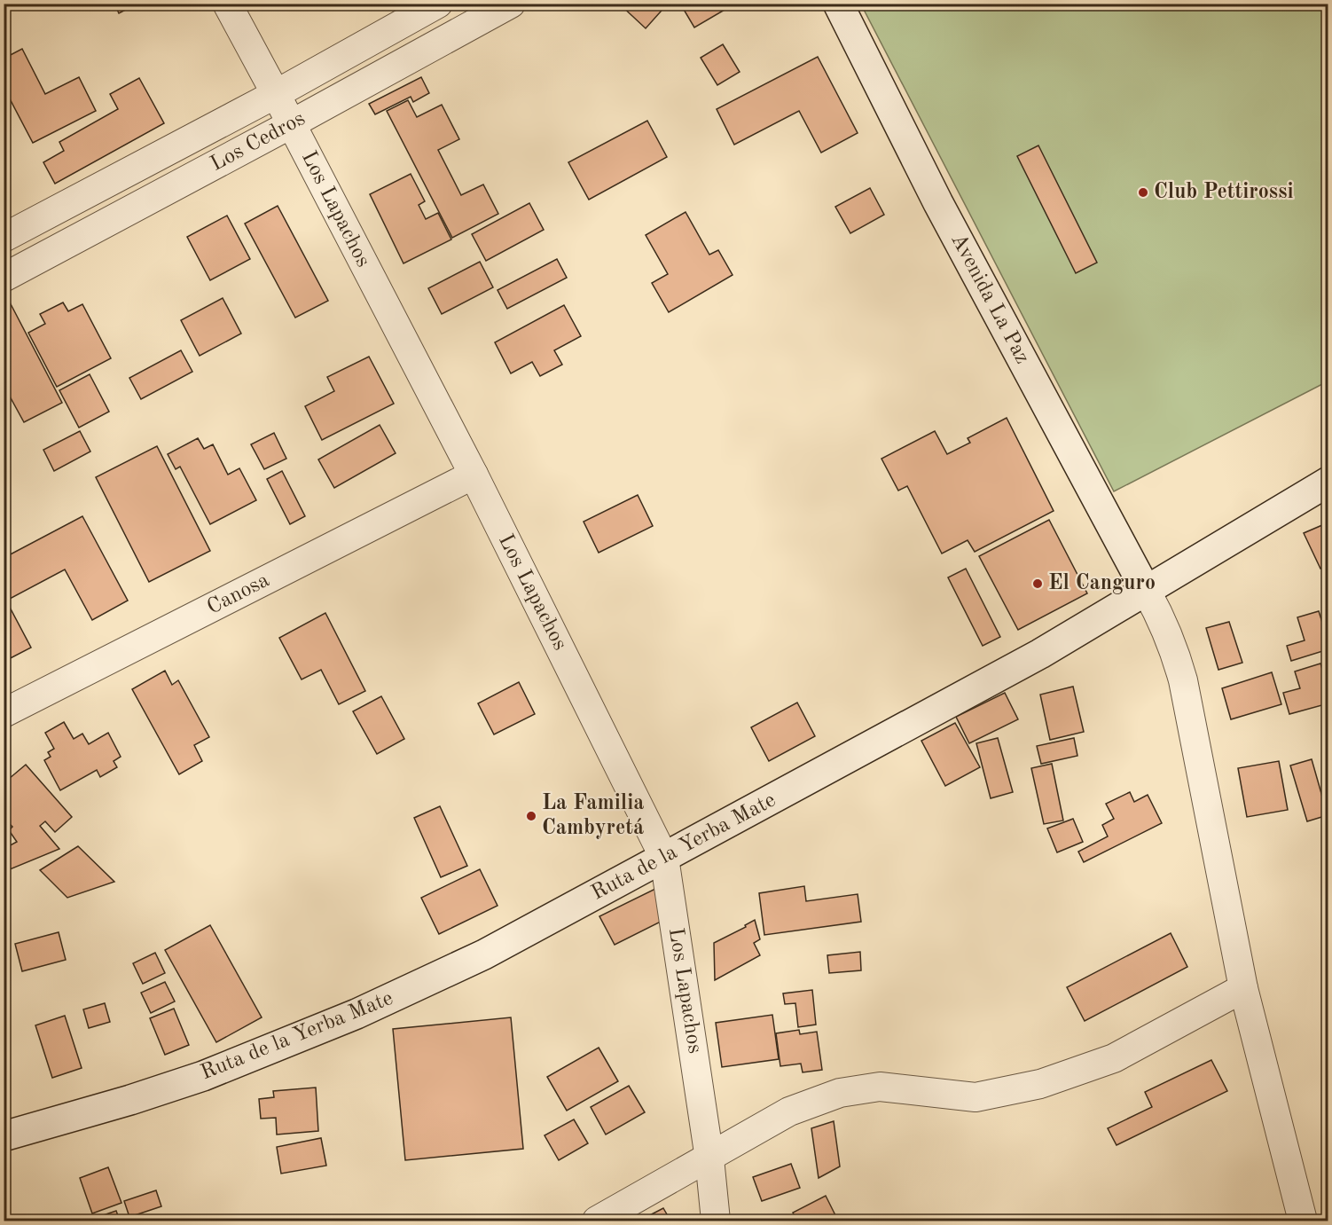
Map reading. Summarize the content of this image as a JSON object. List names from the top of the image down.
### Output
{
  "streets": {
    "main road": ["Avenida La Paz", "Ruta de la Yerba Mate"],
    "street": ["Los Cedros", "Los Lapachos", "Canosa"]
  },
  "crossings": [
    ["Los Cedros", "Los Lapachos"],
    ["Los Lapachos", "Canosa"],
    ["Los Lapachos", "Ruta de la Yerba Mate"],
    ["Avenida La Paz", "Ruta de la Yerba Mate"]
  ],
  "places": ["Club Pettirossi", "El Canguro", "La Familia Cambyretá"]
}
